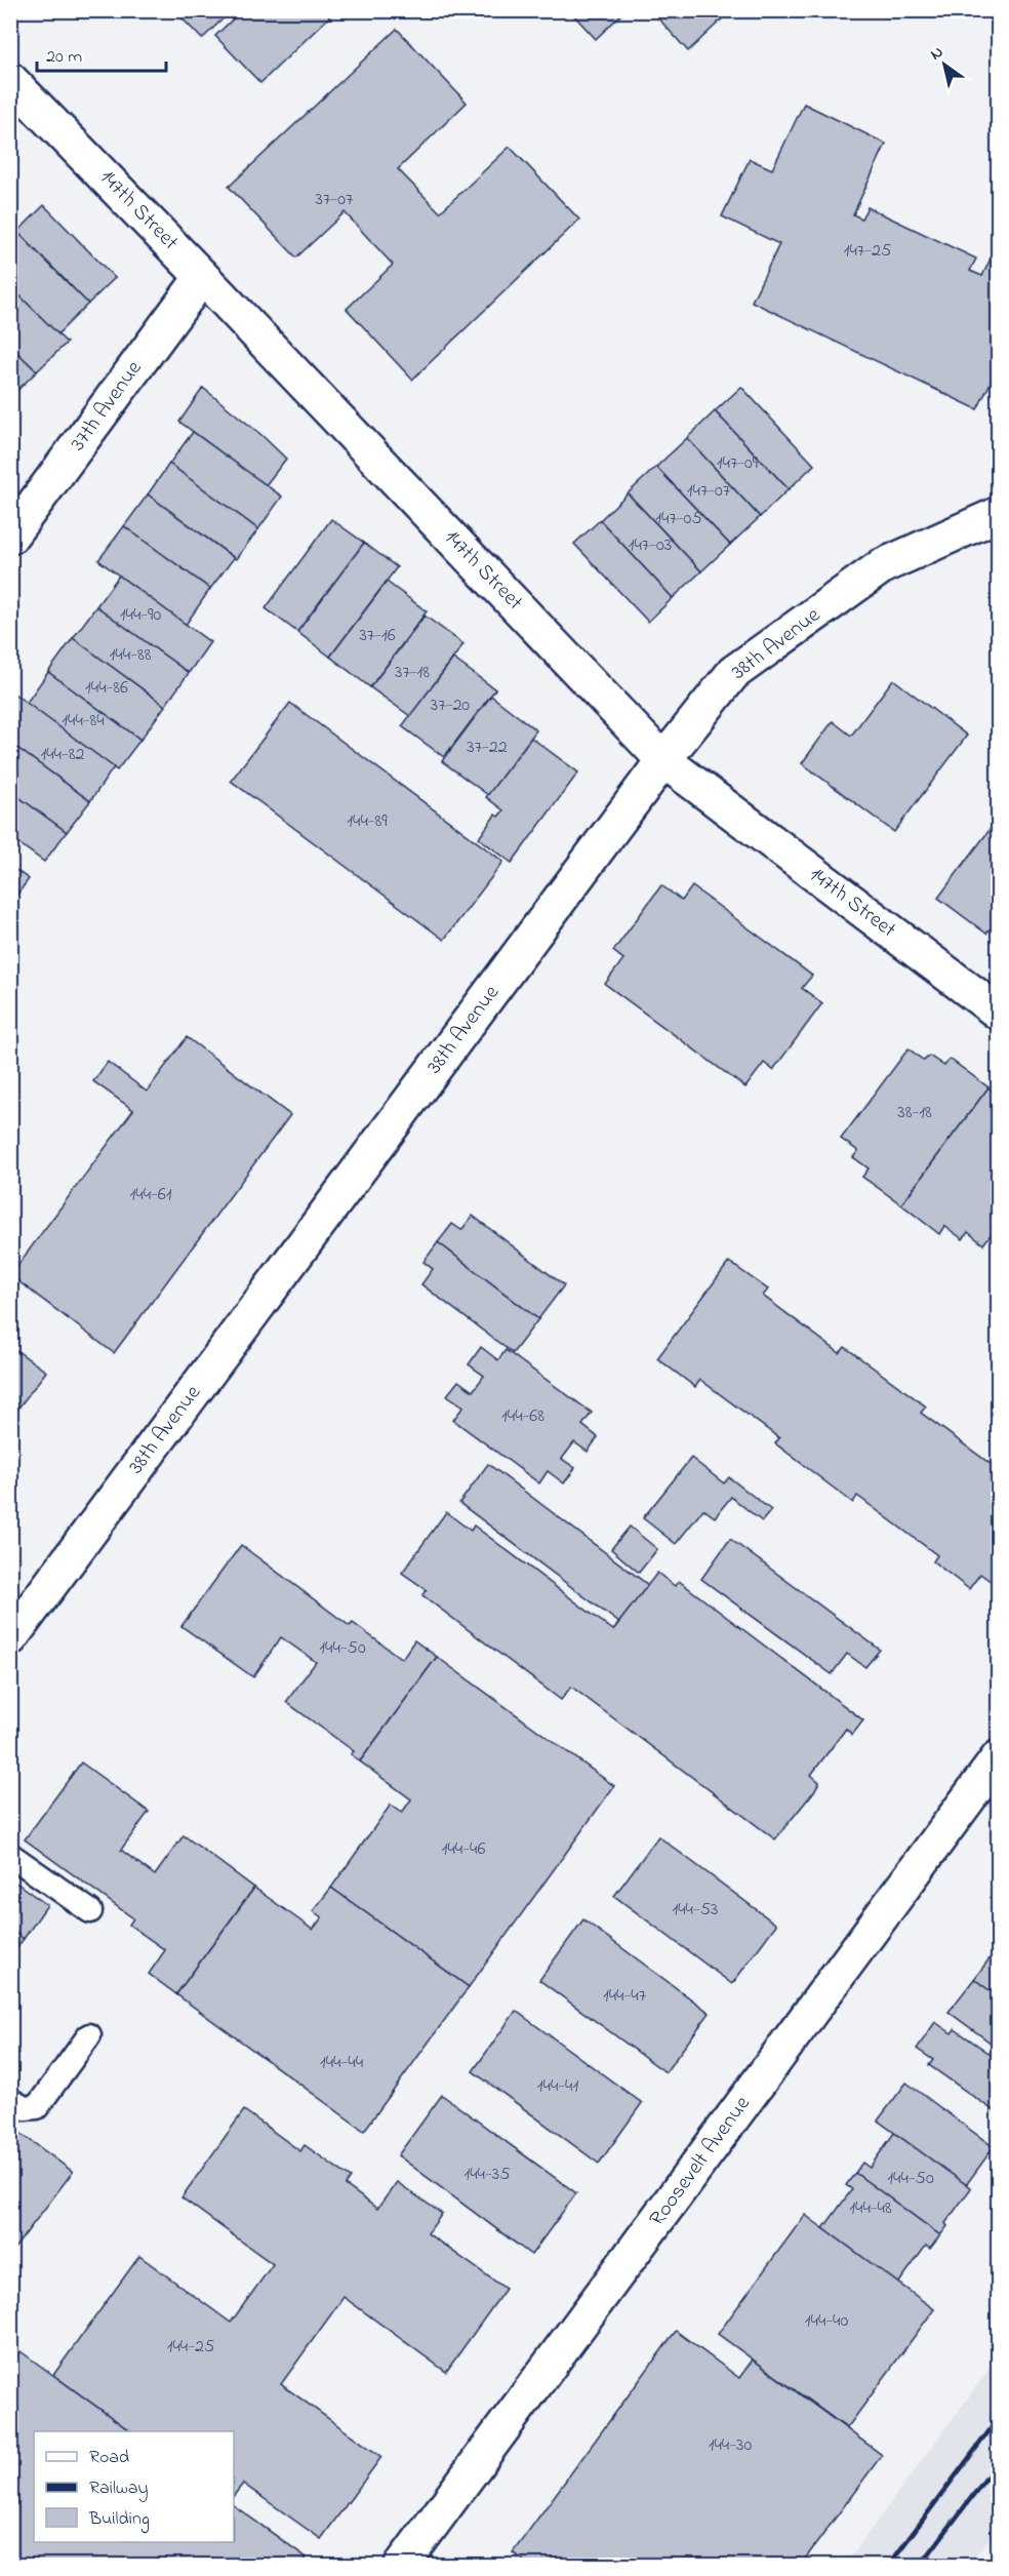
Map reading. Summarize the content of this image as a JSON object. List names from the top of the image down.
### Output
{
  "streets": {
    "street": [
      "147th Street",
      "37th Avenue",
      "38th Avenue",
      "Roosevelt Avenue"
    ]
  },
  "crossings": [
    ["147th Street", "37th Avenue"],
    ["147th Street", "38th Avenue"]
  ],
  "house_numbers": [
    "37-07",
    "147-25",
    "147-09",
    "147-07",
    "147-05",
    "147-03",
    "144-90",
    "37-16",
    "144-88",
    "37-18",
    "144-86",
    "37-20",
    "144-84",
    "37-22",
    "144-82",
    "144-89",
    "38-18",
    "144-61",
    "144-68",
    "144-50",
    "144-46",
    "144-53",
    "144-47",
    "144-44",
    "144-41",
    "144-35",
    "144-50",
    "144-48",
    "144-40",
    "144-25",
    "144-30"
  ],
  "legend": ["Road", "Railway", "Building"],
  "scale_bar": "20 m",
  "north": "top left"
}
